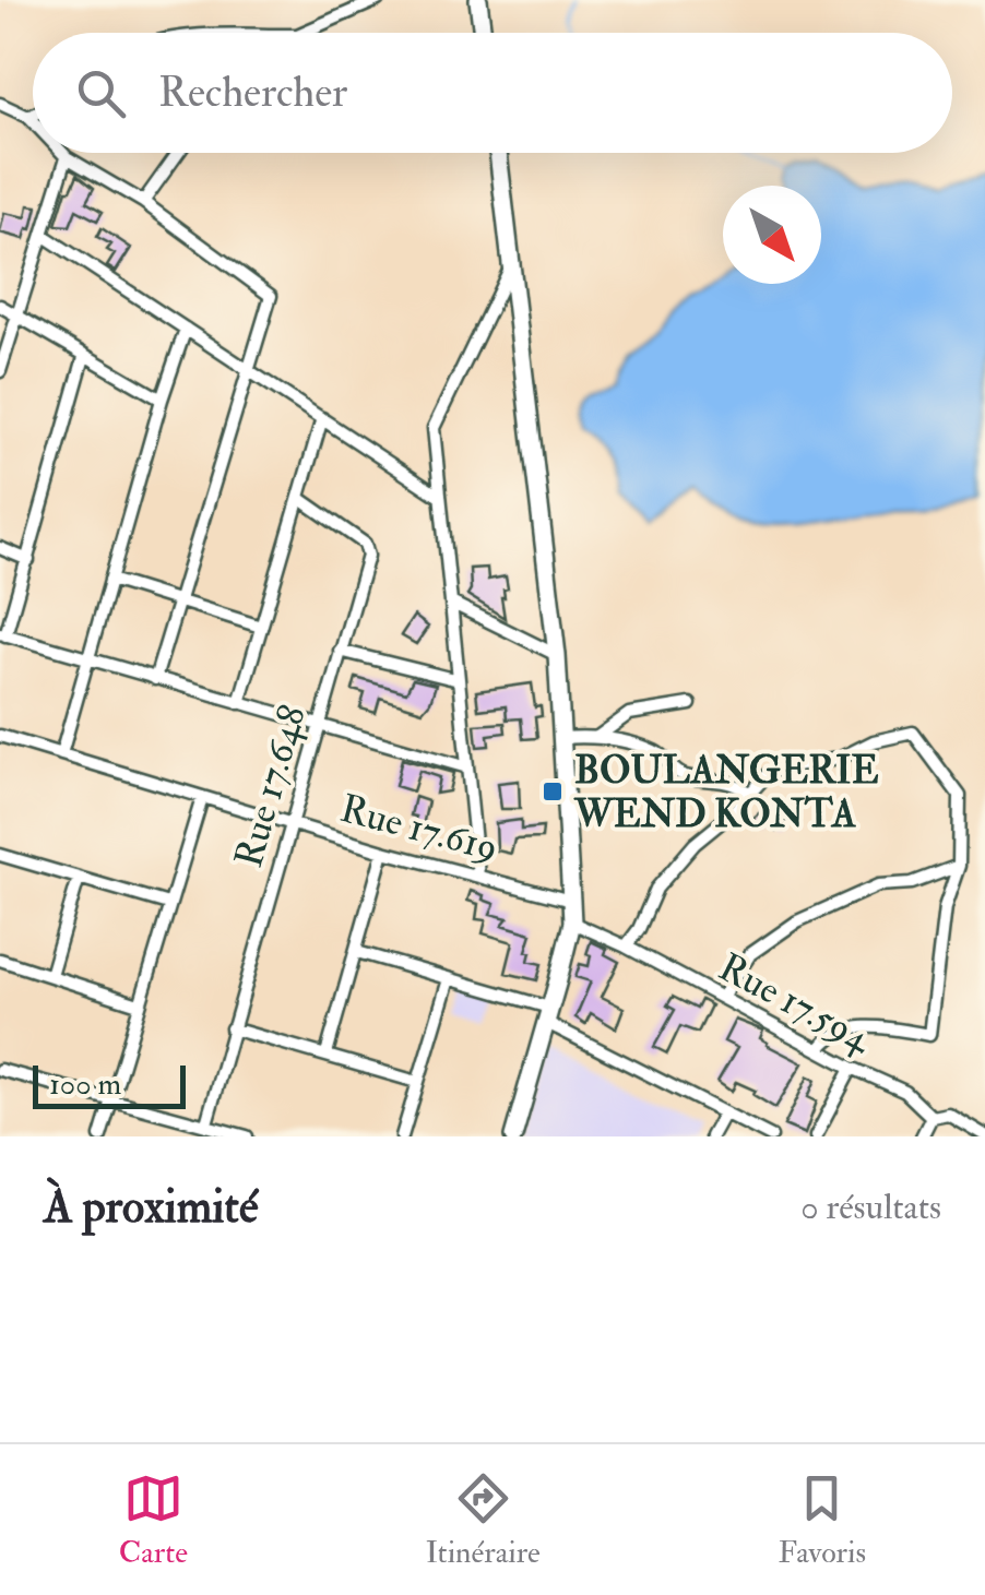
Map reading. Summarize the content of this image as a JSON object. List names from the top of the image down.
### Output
{
  "streets": {
    "street": ["Rue 17.648", "Rue 17.619", "Rue 17.594"]
  },
  "crossings": [
    ["Rue 17.648", "Rue 17.619"]
  ],
  "places": {
    "transit": ["BOULANGERIE WEND KONTA"]
  },
  "scale_bar": "100 m",
  "north": "bottom right",
  "page": {
    "search": "Rechercher",
    "scale": "100 m",
    "heading": ["À proximité", "0 résultats"],
    "nav": ["Carte", "Itinéraire", "Favoris"]
  }
}
